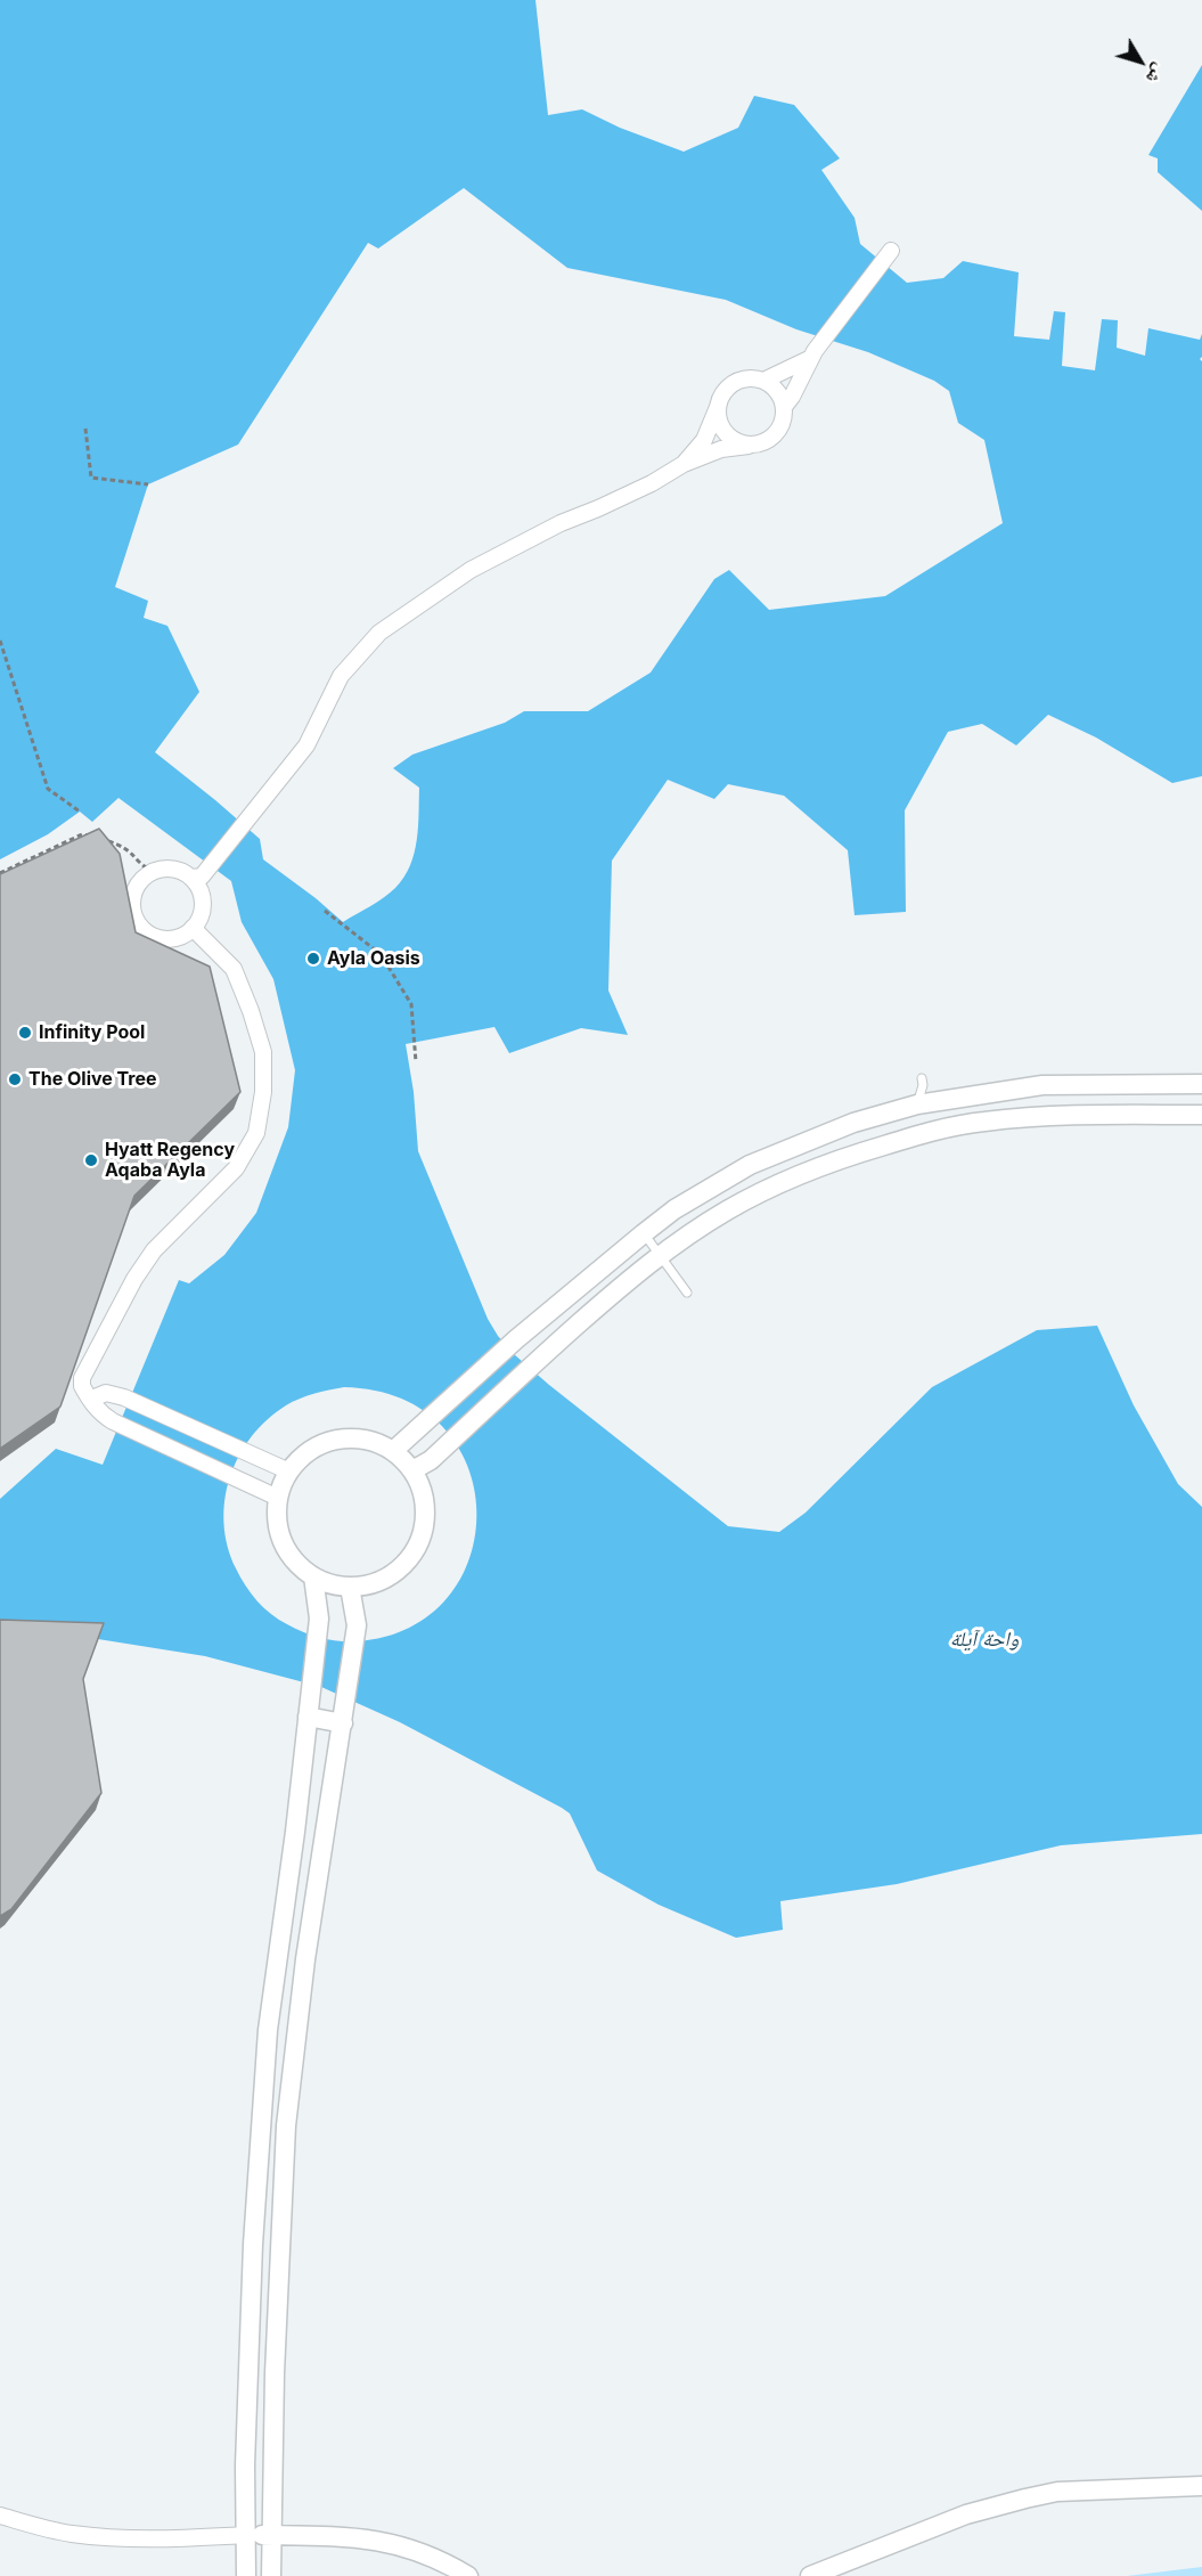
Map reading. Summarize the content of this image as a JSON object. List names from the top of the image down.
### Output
{
  "water": ["واحة آيلة"],
  "places": [
    "Ayla Oasis",
    "Infinity Pool",
    "The Olive Tree",
    "Hyatt Regency Aqaba Ayla"
  ],
  "north": "bottom right"
}
